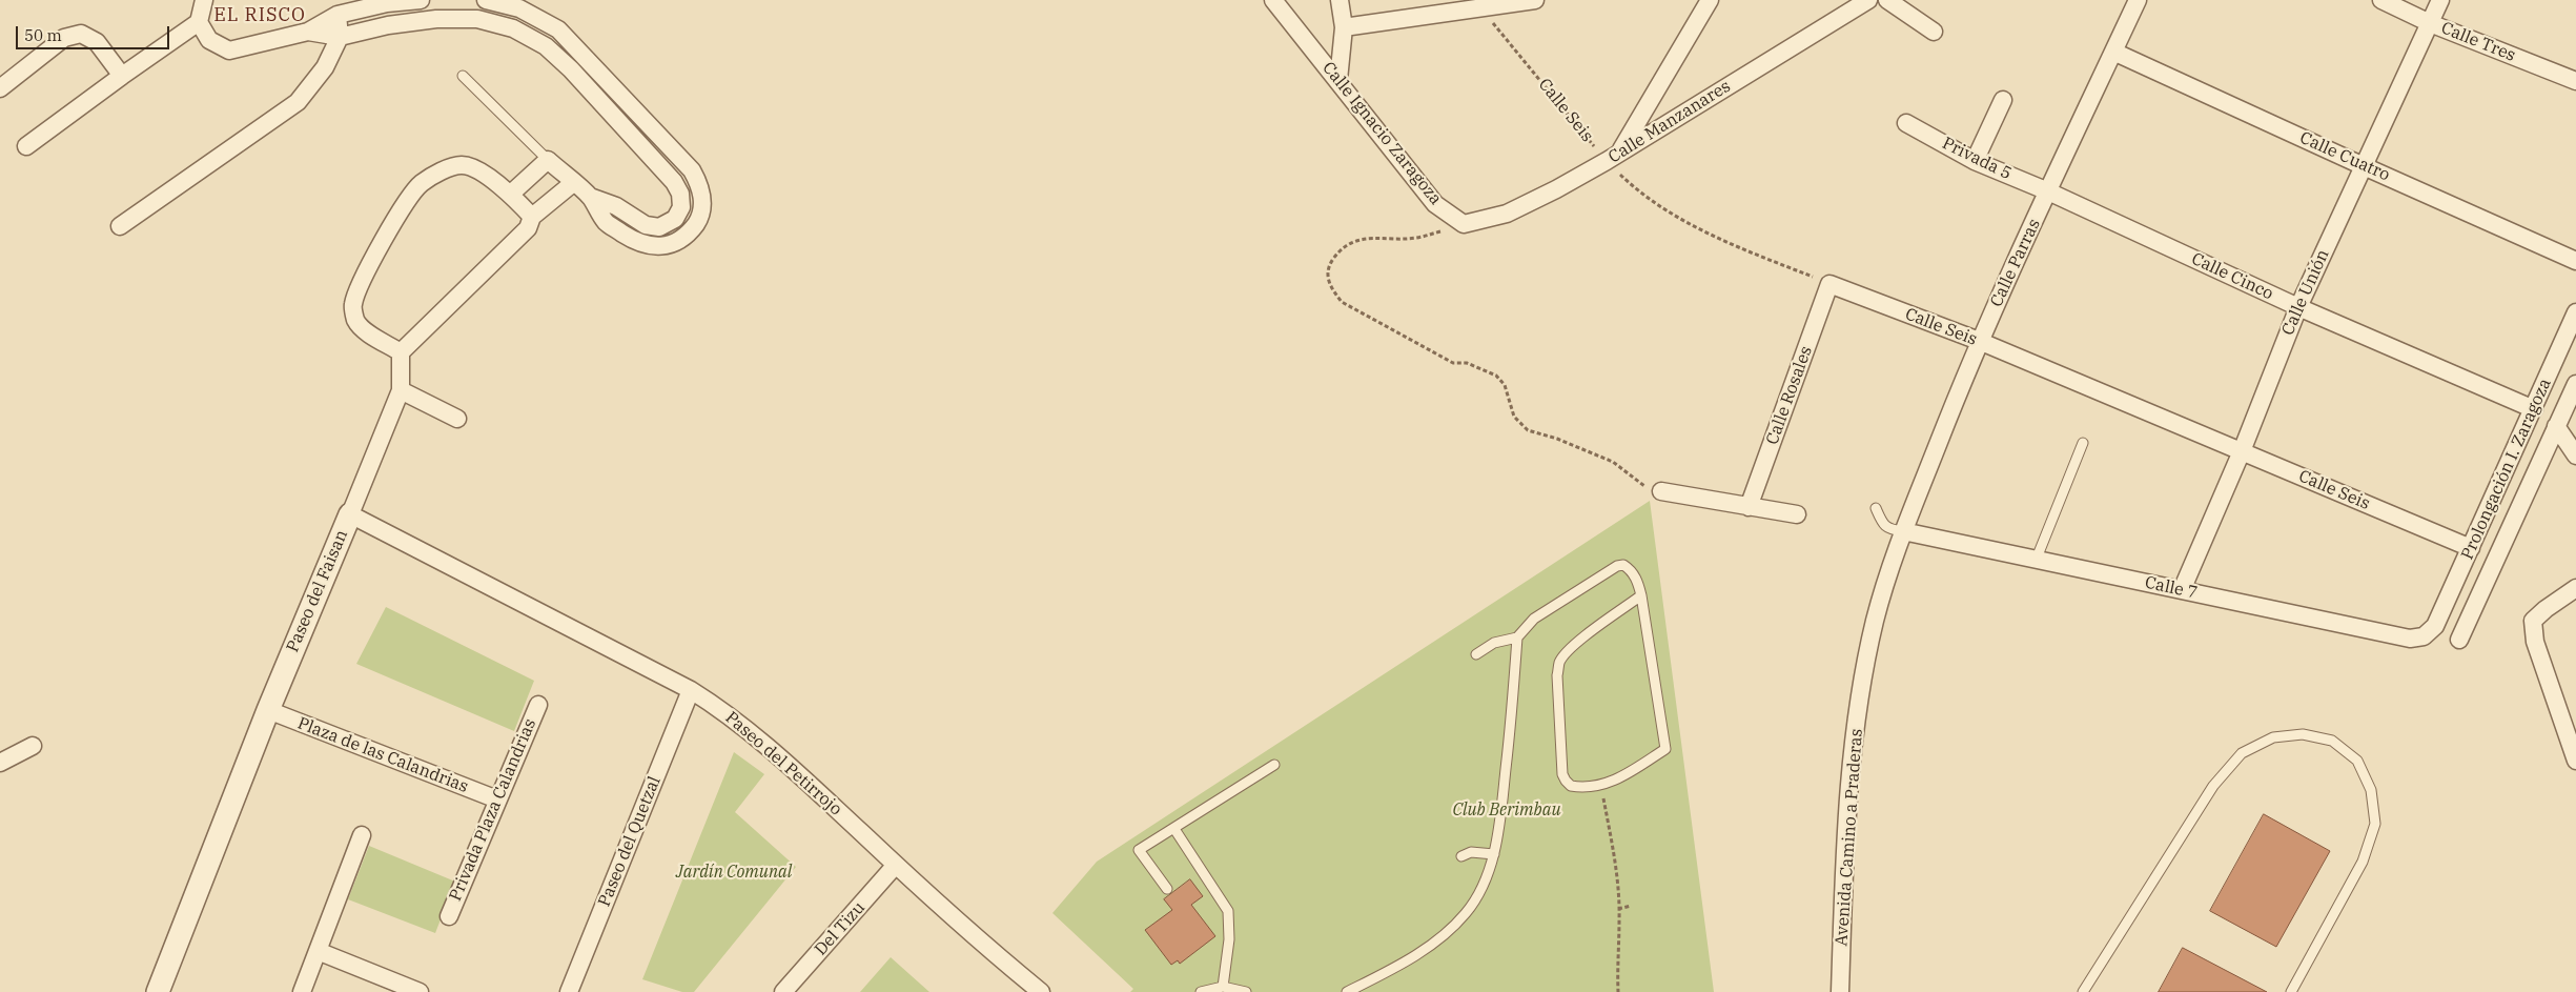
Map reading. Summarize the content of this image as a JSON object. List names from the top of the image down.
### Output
{
  "streets": {
    "street": [
      "Calle Tres",
      "Calle Seis",
      "Calle Manzanares",
      "Calle Ignacio Zaragoza",
      "Calle Cuatro",
      "Privada 5",
      "Calle Parras",
      "Calle Cinco",
      "Calle Unión",
      "Calle Rosales",
      "Prolongación I. Zaragoza",
      "Calle 7",
      "Paseo del Faisan",
      "Plaza de las Calandrias",
      "Paseo del Petirrojo",
      "Privada Plaza Calandrias",
      "Avenida Camino a Praderas",
      "Paseo del Quetzal",
      "Del Tizu"
    ]
  },
  "crossings": [
    ["Calle Tres", "Calle Unión"],
    ["Calle Seis", "Calle Manzanares"],
    ["Calle Seis", "Calle Parras"],
    ["Calle Seis", "Calle Unión"],
    ["Calle Seis", "Calle Rosales"],
    ["Calle Seis", "Prolongación I. Zaragoza"],
    ["Calle Manzanares", "Calle Ignacio Zaragoza"],
    ["Calle Cuatro", "Calle Parras"],
    ["Calle Cuatro", "Calle Unión"],
    ["Privada 5", "Calle Parras"],
    ["Privada 5", "Calle Cinco"],
    ["Calle Parras", "Calle Cinco"],
    ["Calle Parras", "Calle 7"],
    ["Calle Parras", "Avenida Camino a Praderas"],
    ["Calle Cinco", "Calle Unión"],
    ["Calle Cinco", "Prolongación I. Zaragoza"],
    ["Calle Unión", "Calle 7"],
    ["Prolongación I. Zaragoza", "Calle 7"],
    ["Calle 7", "Avenida Camino a Praderas"],
    ["Paseo del Faisan", "Plaza de las Calandrias"],
    ["Paseo del Faisan", "Paseo del Petirrojo"],
    ["Plaza de las Calandrias", "Privada Plaza Calandrias"],
    ["Paseo del Petirrojo", "Paseo del Quetzal"],
    ["Paseo del Petirrojo", "Del Tizu"]
  ],
  "districts": ["EL RISCO"],
  "parks": ["Club Berimbau", "Jardín Comunal"],
  "scale_bar": "50 m"
}
